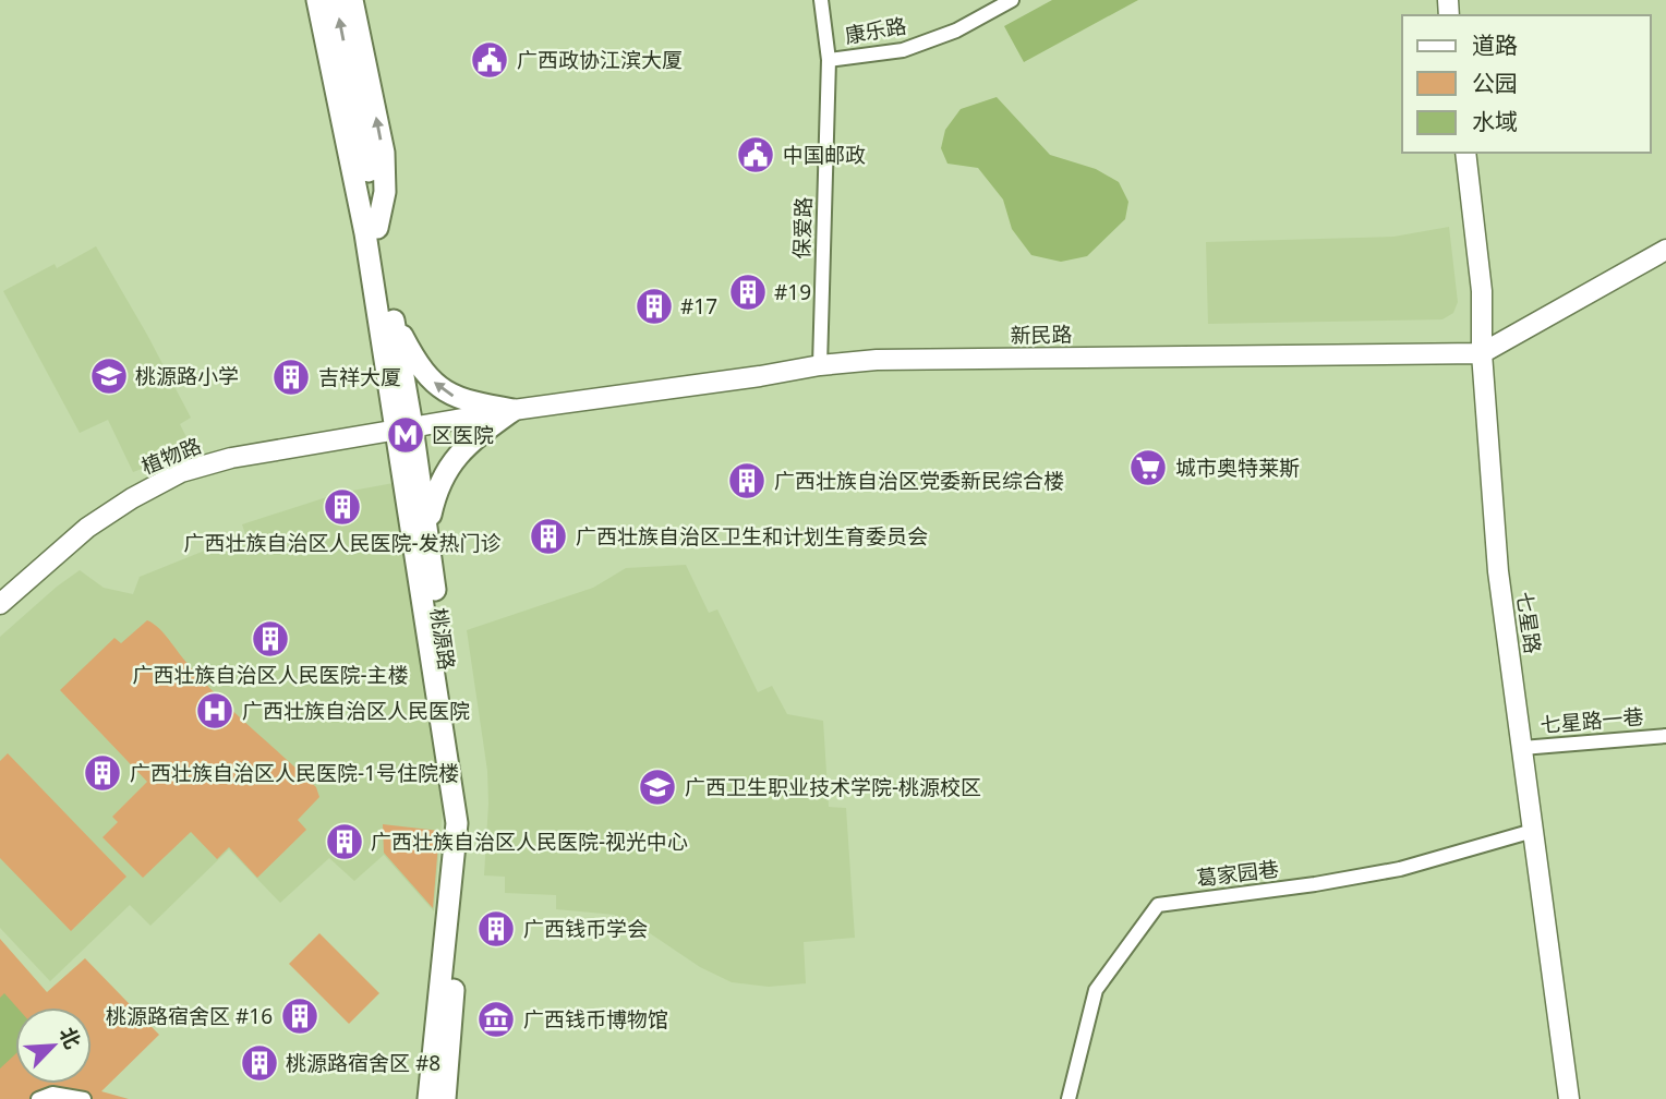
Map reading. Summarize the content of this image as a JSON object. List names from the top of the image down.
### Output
{
  "streets": {
    "main road": [
      "新民路",
      "植物路",
      "七星路",
      "桃源路"
    ],
    "street": [
      "康乐路",
      "保爱路",
      "七星路一巷",
      "葛家园巷"
    ]
  },
  "crossings": [
    ["康乐路", "保爱路"],
    ["保爱路", "新民路"],
    ["新民路", "植物路"],
    ["新民路", "七星路"],
    ["新民路", "桃源路"],
    ["植物路", "桃源路"],
    ["七星路", "七星路一巷"],
    ["七星路", "葛家园巷"]
  ],
  "places": {
    "public building": ["广西政协江滨大厦", "中国邮政"],
    "building": [
      "#19",
      "#17",
      "吉祥大厦",
      "广西壮族自治区党委新民综合楼",
      "广西壮族自治区人民医院-发热门诊",
      "广西壮族自治区卫生和计划生育委员会",
      "广西壮族自治区人民医院-主楼",
      "广西壮族自治区人民医院-1号住院楼",
      "广西壮族自治区人民医院-视光中心",
      "广西钱币学会",
      "桃源路宿舍区 #16",
      "桃源路宿舍区 #8"
    ],
    "school or university": ["桃源路小学", "广西卫生职业技术学院-桃源校区"],
    "metro station": ["区医院"],
    "supermarket": ["城市奥特莱斯"],
    "hospital": ["广西壮族自治区人民医院"],
    "museum": ["广西钱币博物馆"]
  },
  "legend": ["道路", "公园", "水域"],
  "north": "top right"
}
